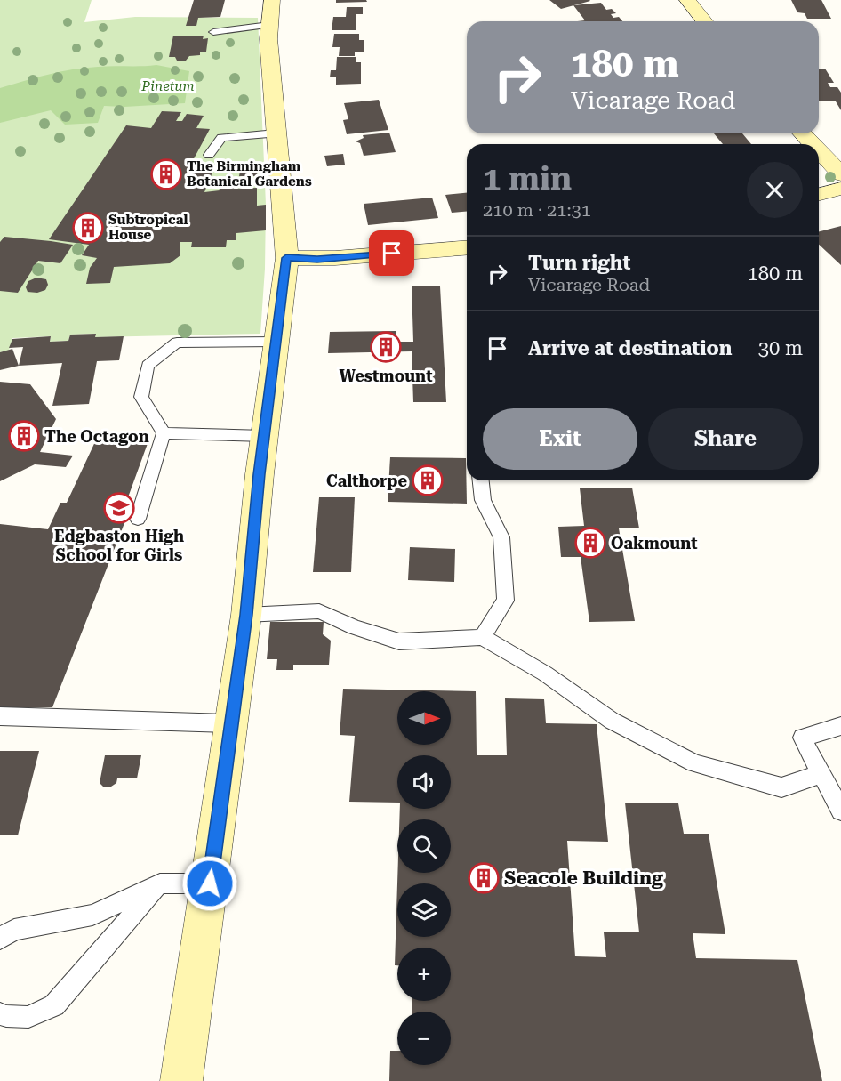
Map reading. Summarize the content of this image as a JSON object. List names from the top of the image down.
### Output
{
  "parks": ["Pinetum"],
  "places": {
    "building": [
      "The Birmingham Botanical Gardens",
      "Subtropical House",
      "Westmount",
      "The Octagon",
      "Calthorpe",
      "Oakmount",
      "Seacole Building"
    ],
    "school or university": ["Edgbaston High School for Girls"]
  },
  "north": "right",
  "page": {
    "turn": ["180 m", "Vicarage Road"],
    "heading": ["1 min", "210 m · 21:31"],
    "list": [
      {
        "name": "Turn right",
        "note": "Vicarage Road",
        "value": "180 m"
      },
      {
        "name": "Arrive at destination",
        "value": "30 m"
      }
    ],
    "buttons": ["Exit", "Share"],
    "map_buttons": ["+", "−"]
  }
}
